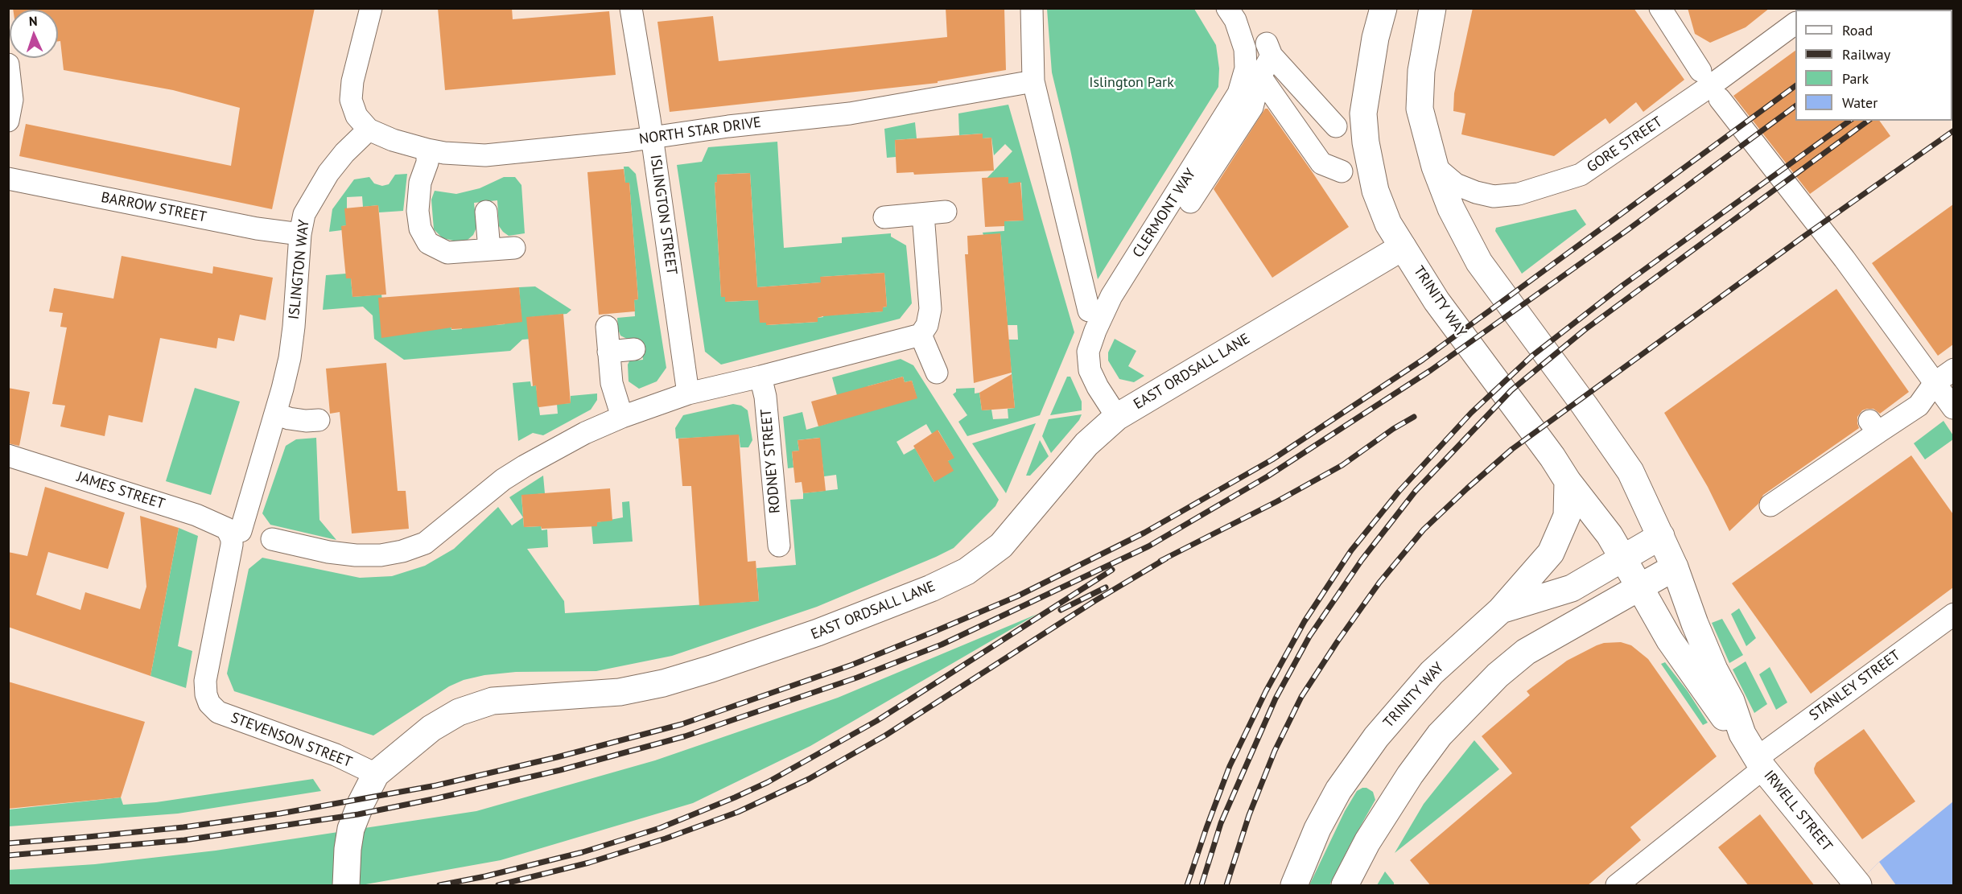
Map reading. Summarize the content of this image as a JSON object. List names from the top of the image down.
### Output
{
  "streets": {
    "main road": ["TRINITY WAY", "EAST ORDSALL LANE", "IRWELL STREET"],
    "street": [
      "NORTH STAR DRIVE",
      "GORE STREET",
      "BARROW STREET",
      "CLERMONT WAY",
      "ISLINGTON STREET",
      "ISLINGTON WAY",
      "RODNEY STREET",
      "JAMES STREET",
      "STANLEY STREET",
      "STEVENSON STREET"
    ]
  },
  "crossings": [
    ["NORTH STAR DRIVE", "ISLINGTON STREET"],
    ["NORTH STAR DRIVE", "ISLINGTON WAY"],
    ["BARROW STREET", "ISLINGTON WAY"],
    ["CLERMONT WAY", "EAST ORDSALL LANE"],
    ["ISLINGTON WAY", "JAMES STREET"],
    ["ISLINGTON WAY", "STEVENSON STREET"],
    ["TRINITY WAY", "EAST ORDSALL LANE"],
    ["TRINITY WAY", "IRWELL STREET"],
    ["EAST ORDSALL LANE", "STEVENSON STREET"],
    ["JAMES STREET", "STEVENSON STREET"],
    ["STANLEY STREET", "IRWELL STREET"]
  ],
  "parks": ["Islington Park"],
  "legend": [
    "Road",
    "Railway",
    "Park",
    "Water"
  ],
  "north": "top"
}
